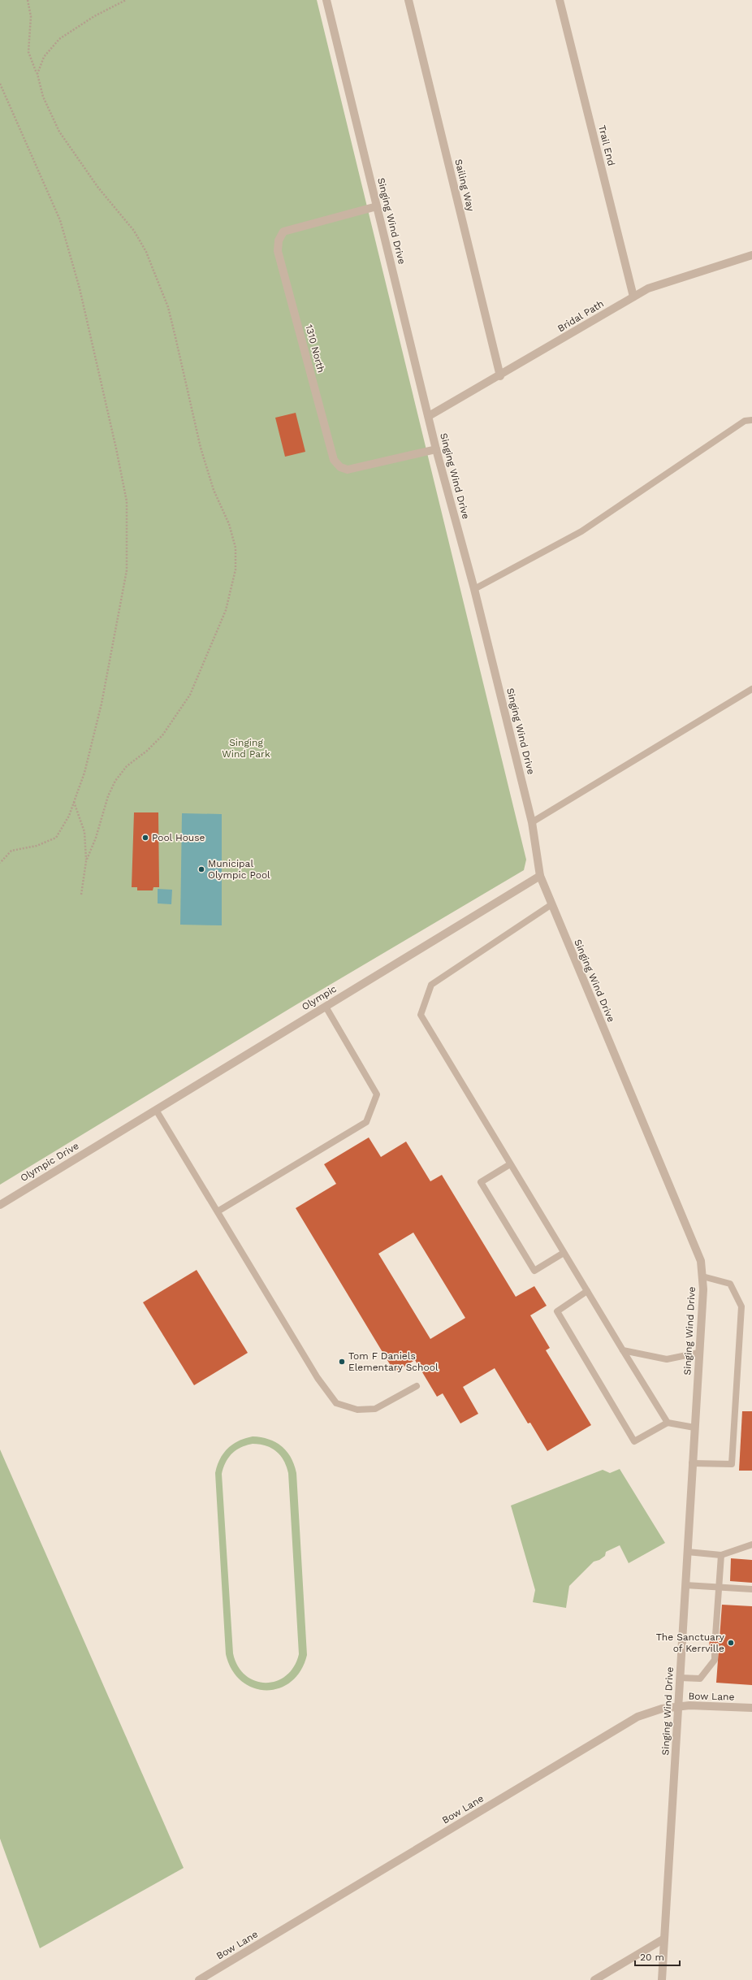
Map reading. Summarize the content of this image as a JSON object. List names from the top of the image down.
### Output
{
  "streets": {
    "street": [
      "Trail End",
      "Sailing Way",
      "Singing Wind Drive",
      "Bridal Path",
      "1310 North",
      "Olympic",
      "Olympic Drive",
      "Bow Lane"
    ]
  },
  "crossings": [
    ["Trail End", "Bridal Path"],
    ["Sailing Way", "Bridal Path"],
    ["Singing Wind Drive", "Bridal Path"],
    ["Singing Wind Drive", "1310 North"],
    ["Singing Wind Drive", "Olympic"],
    ["Singing Wind Drive", "Bow Lane"],
    ["Olympic", "Olympic Drive"]
  ],
  "parks": ["Singing Wind Park"],
  "places": [
    "Pool House",
    "Municipal Olympic Pool",
    "Tom F Daniels Elementary School",
    "The Sanctuary of Kerrville"
  ],
  "scale_bar": "20 m"
}
